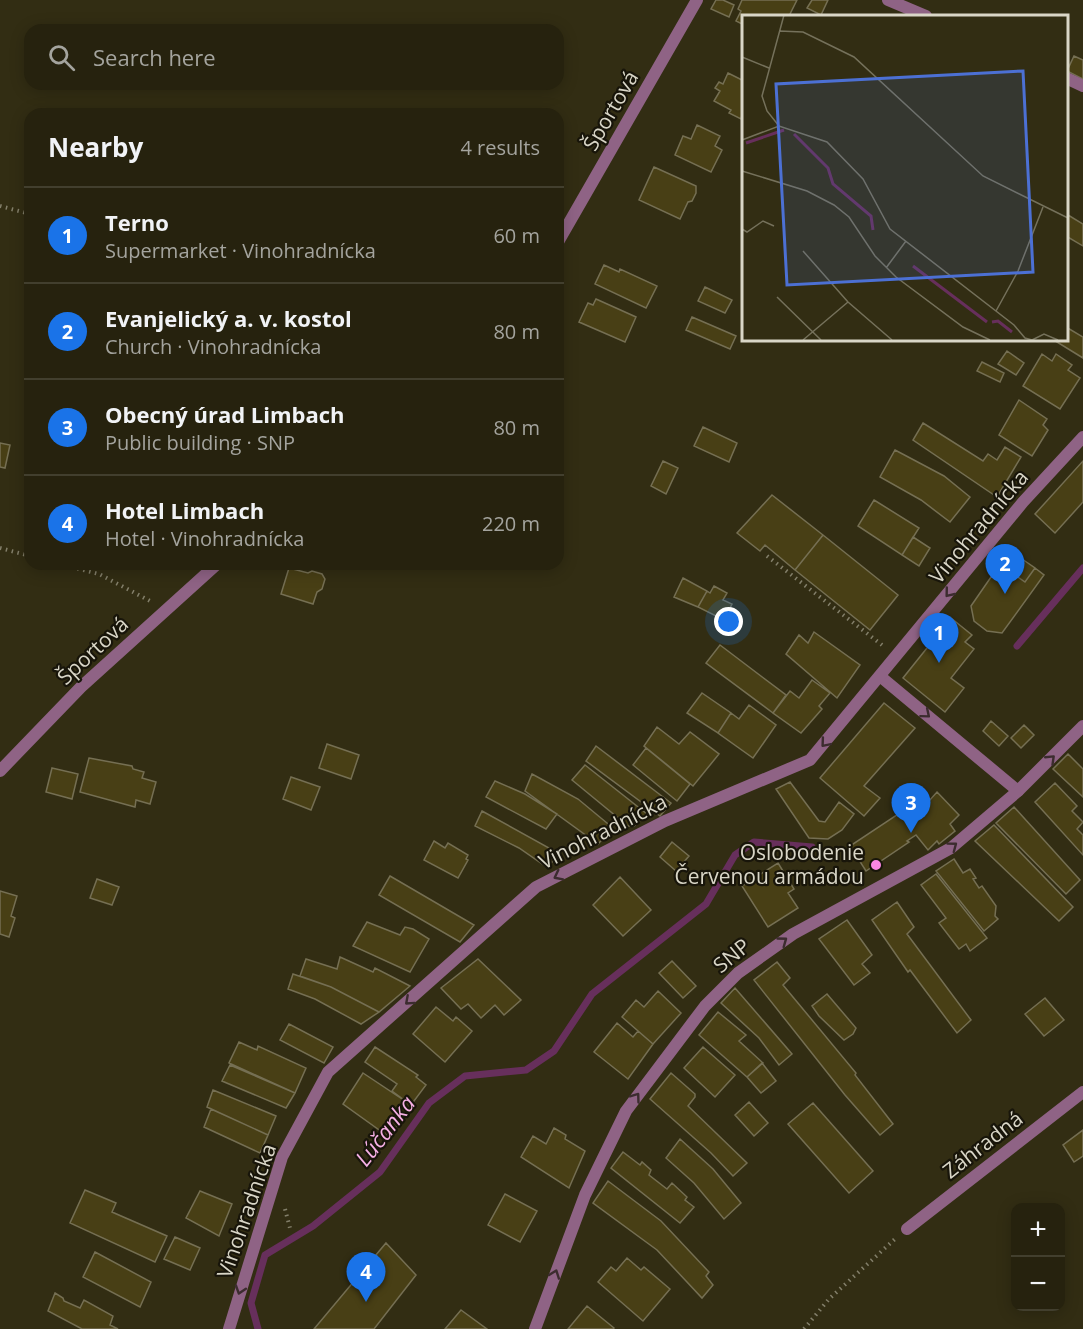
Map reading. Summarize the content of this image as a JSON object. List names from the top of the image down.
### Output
{
  "streets": {
    "street": [
      "Športová",
      "Vinohradnícka",
      "SNP",
      "Záhradná"
    ]
  },
  "one_way": ["Vinohradnícka", "SNP"],
  "water": ["Lúčanka"],
  "places": ["Oslobodenie Červenou armádou"],
  "page": {
    "search": "Search here",
    "heading": ["Nearby", "4 results"],
    "list": [
      {
        "mark": "1",
        "name": "Terno",
        "note": "Supermarket · Vinohradnícka",
        "value": "60 m"
      },
      {
        "mark": "2",
        "name": "Evanjelický a. v. kostol",
        "note": "Church · Vinohradnícka",
        "value": "80 m"
      },
      {
        "mark": "3",
        "name": "Obecný úrad Limbach",
        "note": "Public building · SNP",
        "value": "80 m"
      },
      {
        "mark": "4",
        "name": "Hotel Limbach",
        "note": "Hotel · Vinohradnícka",
        "value": "220 m"
      }
    ],
    "pins": [
      "2",
      "1",
      "3",
      "4"
    ],
    "map_buttons": ["+", "−"]
  }
}
